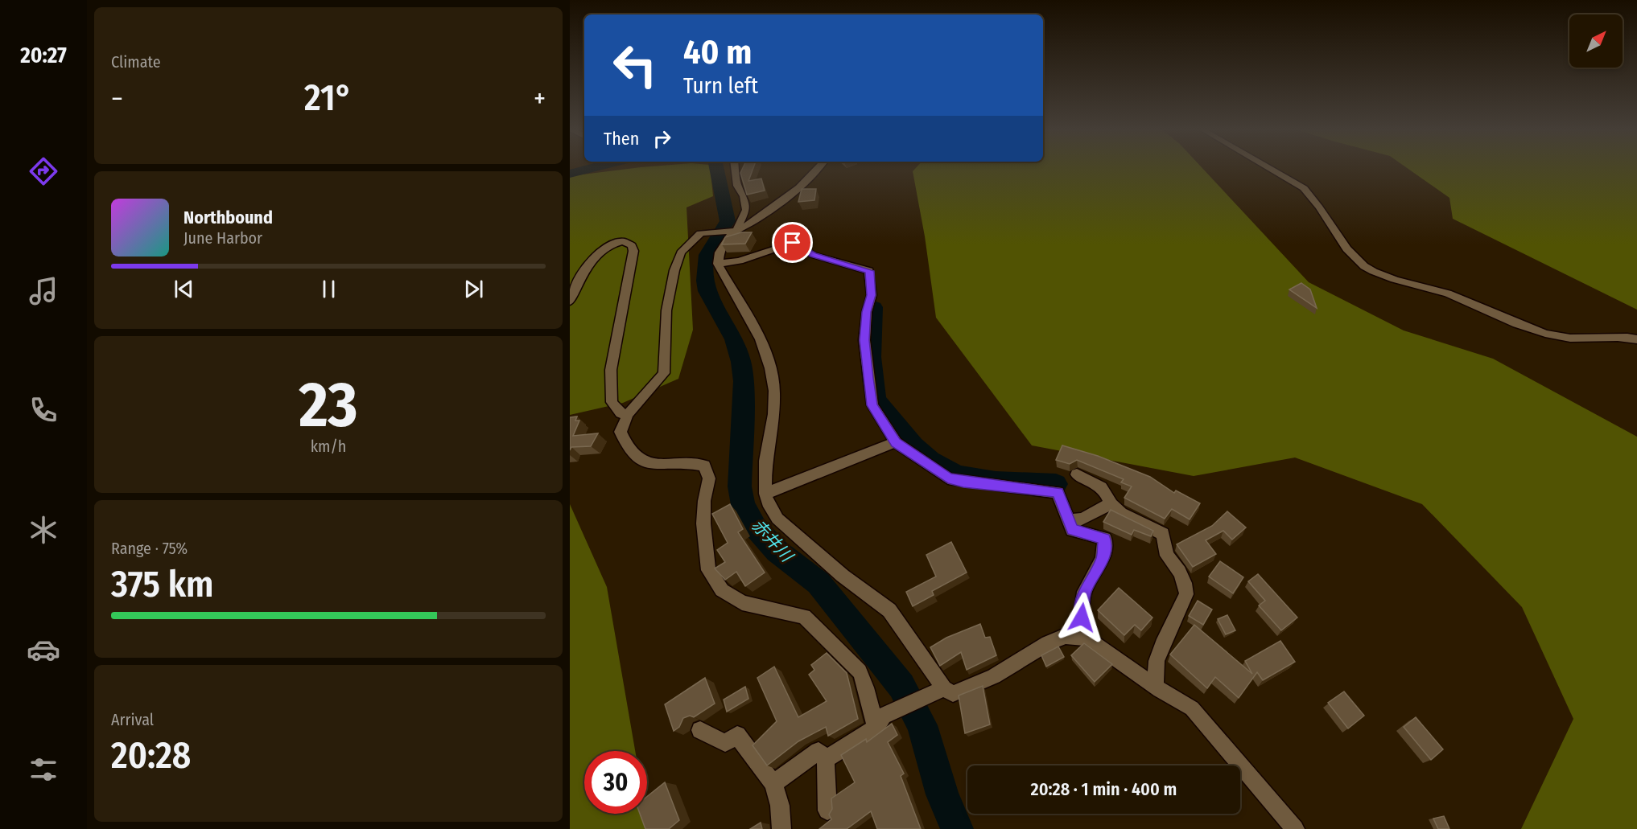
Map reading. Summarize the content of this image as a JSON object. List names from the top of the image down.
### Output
{
  "water": ["赤井川"],
  "north": "top right",
  "page": {
    "tabs": "20:27",
    "tile": [
      "Climate",
      ["23", "km/h"],
      ["Range · 75%", "375 km"],
      ["Arrival", "20:28"]
    ],
    "turn": ["40 m", "Turn left"],
    "heat": ["−", "21°", "+"],
    "then": "Then",
    "song": ["Northbound", "June Harbor"],
    "limit": "30",
    "trip": "20:28 · 1 min · 400 m"
  }
}
